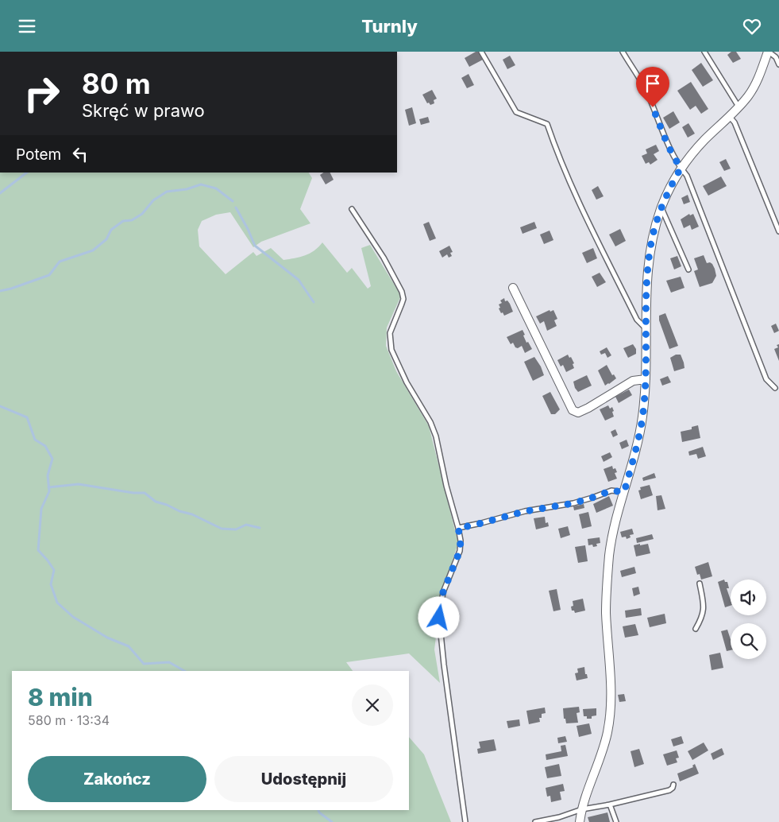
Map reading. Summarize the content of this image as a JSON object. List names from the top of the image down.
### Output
{
  "page": {
    "header": "Turnly",
    "turn": ["80 m", "Skręć w prawo"],
    "then": "Potem",
    "heading": ["8 min", "580 m · 13:34"],
    "buttons": ["Zakończ", "Udostępnij"]
  }
}
